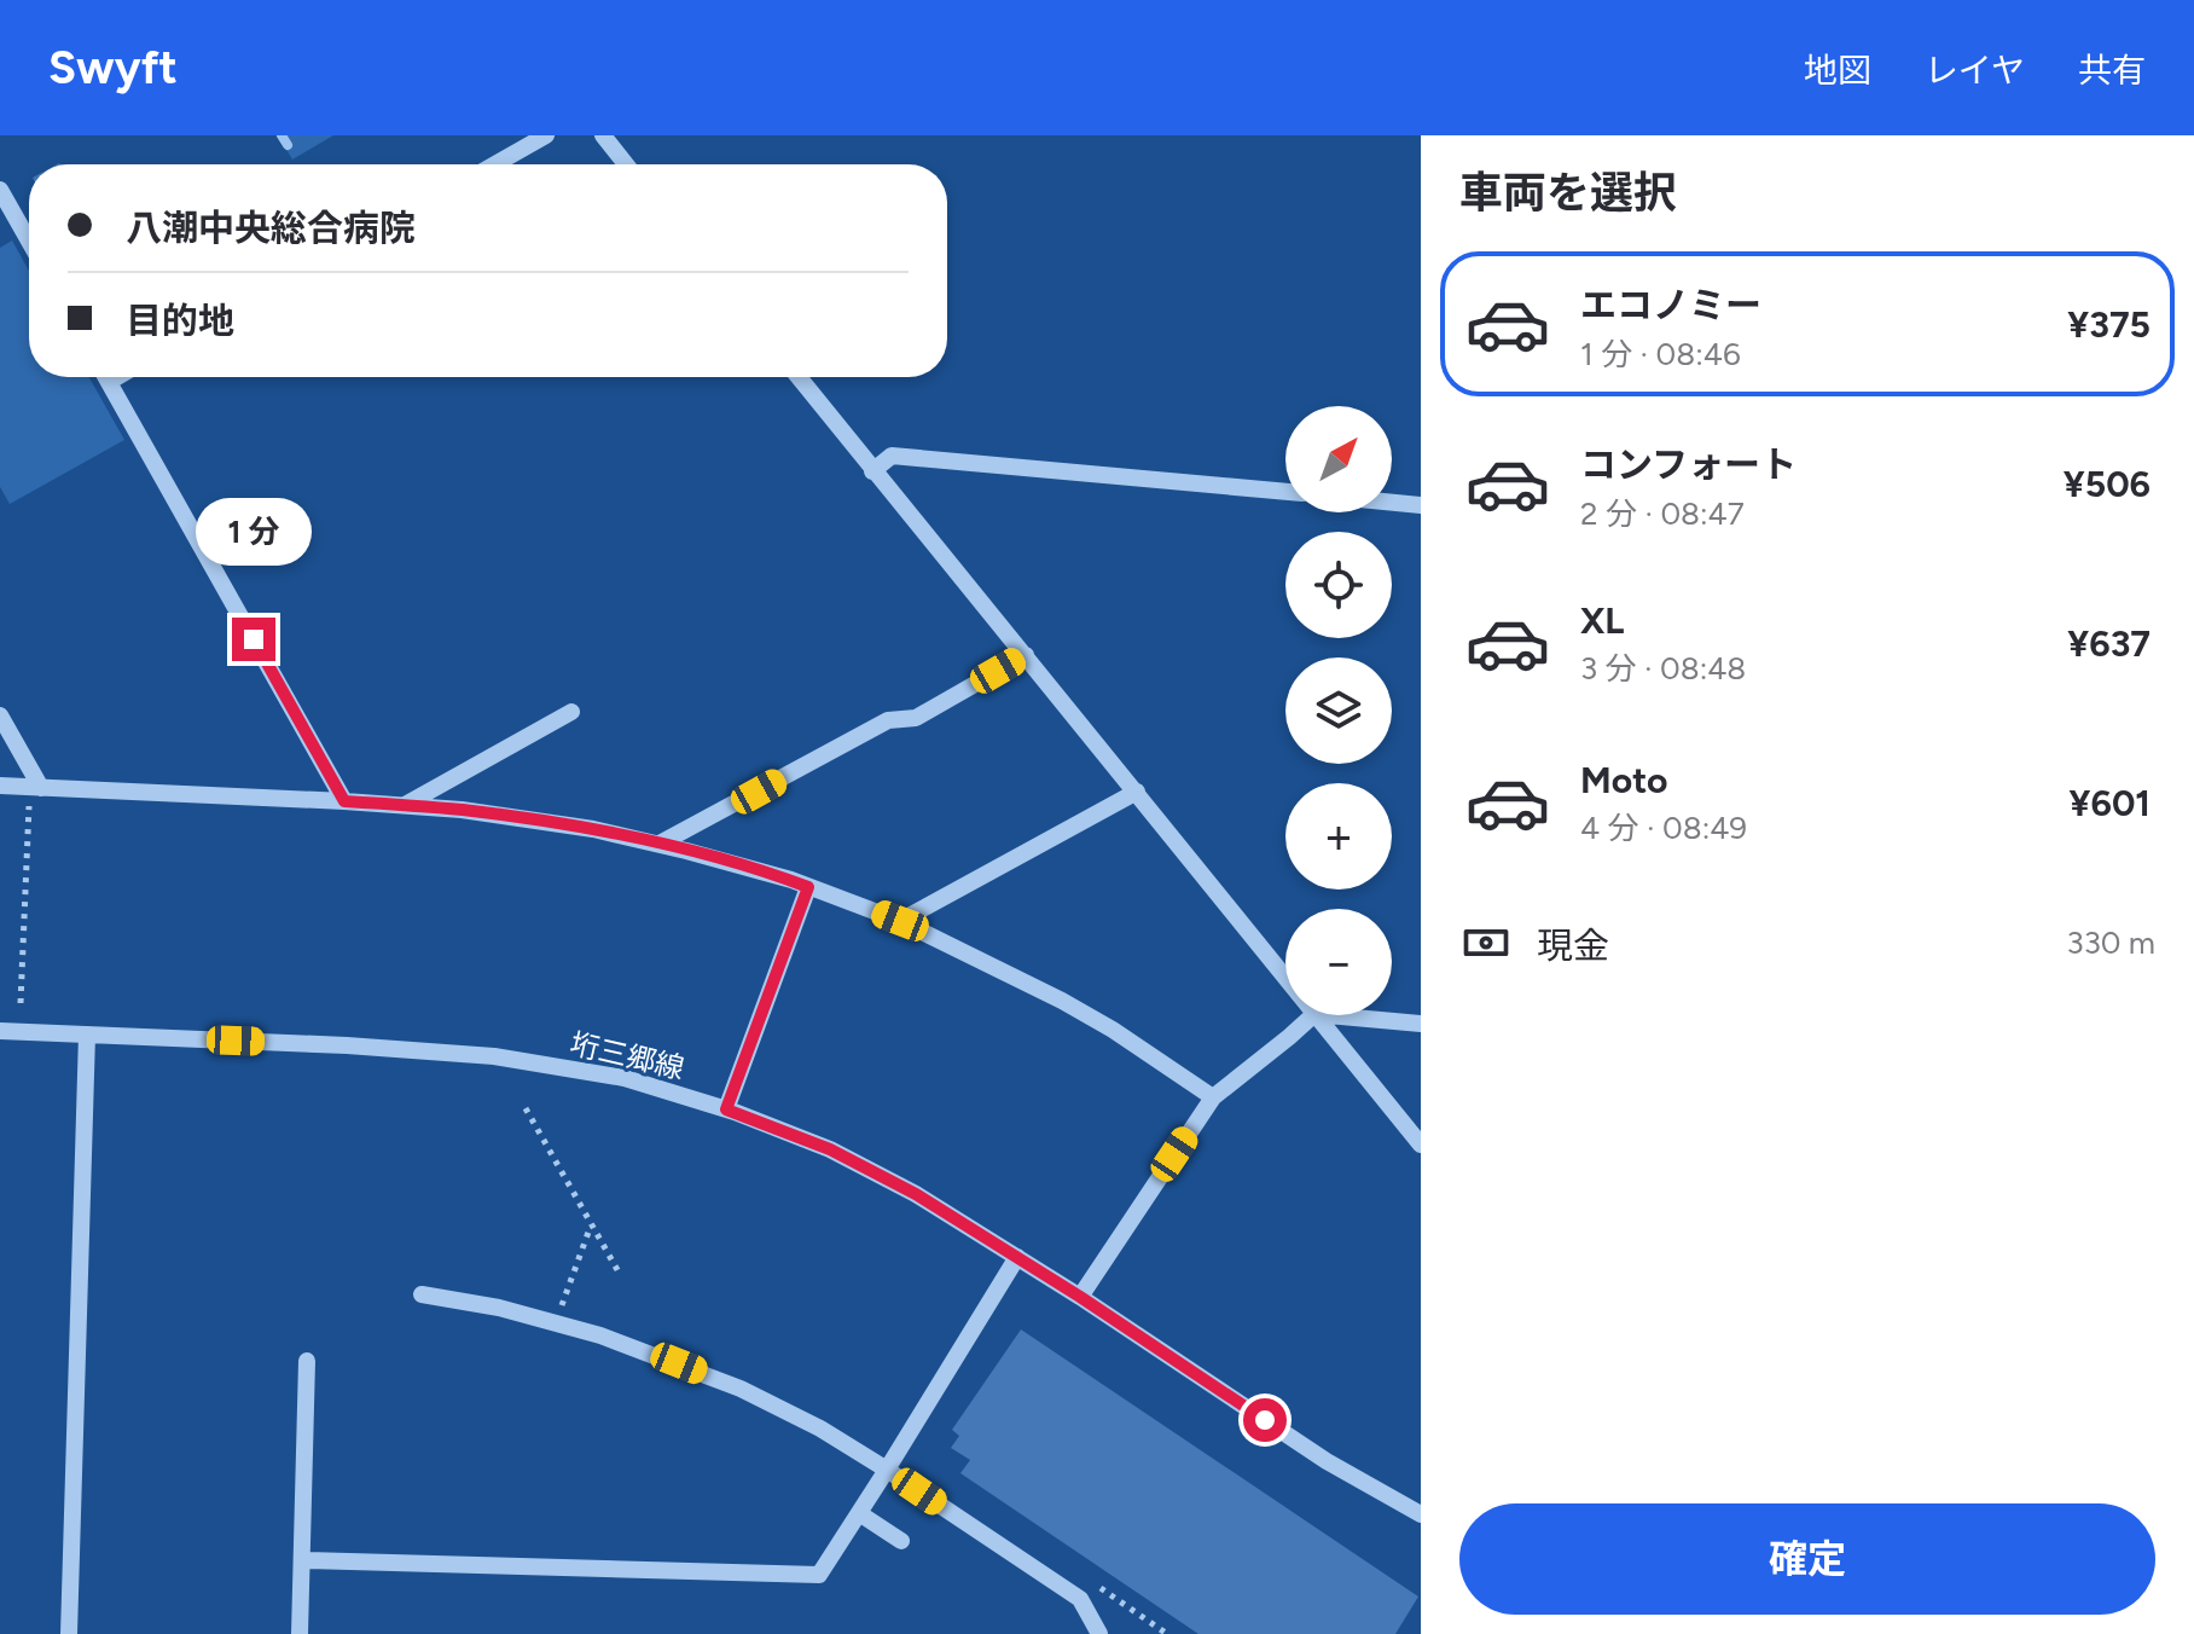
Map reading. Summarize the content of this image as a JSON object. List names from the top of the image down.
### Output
{
  "streets": {
    "street": ["垳三郷線"]
  },
  "north": "top right",
  "page": {
    "header": "Swyft",
    "nav": ["地図", "レイヤ", "共有"],
    "heading": "車両を選択",
    "banner": ["八潮中央総合病院", "目的地"],
    "list": [
      {
        "name": "エコノミー",
        "note": "1 分 · 08:46",
        "value": "¥375"
      },
      {
        "name": "コンフォート",
        "note": "2 分 · 08:47",
        "value": "¥506"
      },
      {
        "name": "XL",
        "note": "3 分 · 08:48",
        "value": "¥637"
      },
      {
        "name": "Moto",
        "note": "4 分 · 08:49",
        "value": "¥601"
      }
    ],
    "map_buttons": ["+", "−"],
    "bubble": "1 分",
    "pay": ["現金", "330 m"],
    "buttons": "確定"
  }
}
